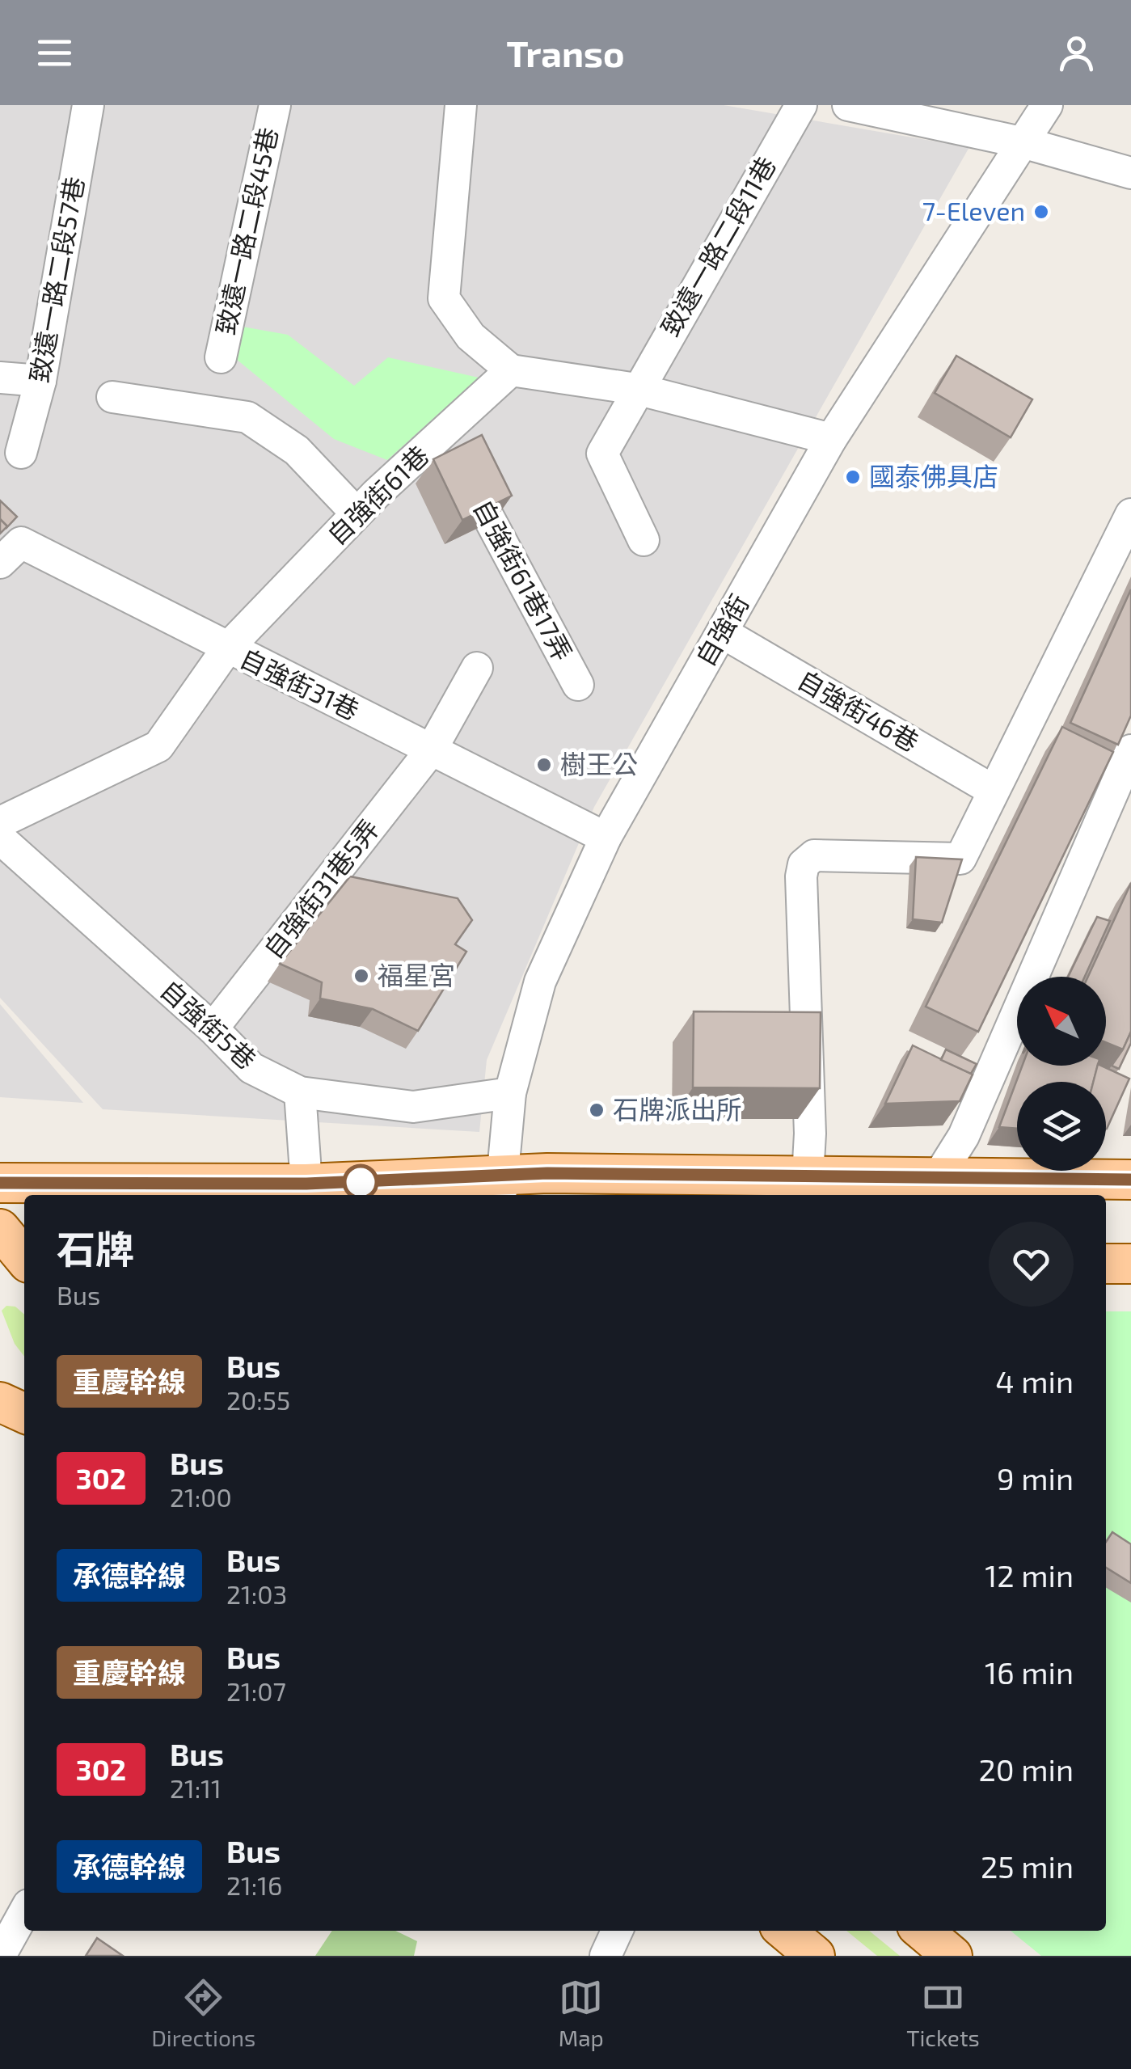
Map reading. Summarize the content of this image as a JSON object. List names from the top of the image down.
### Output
{
  "streets": {
    "street": [
      "致遠一路二段45巷",
      "致遠一路二段11巷",
      "致遠一路二段57巷",
      "自強街61巷",
      "自強街61巷17弄",
      "自強街",
      "自強街31巷",
      "自強街46巷",
      "自強街31巷5弄",
      "自強街5巷"
    ]
  },
  "crossings": [
    ["自強街61巷", "自強街61巷17弄"],
    ["自強街61巷", "自強街31巷"],
    ["自強街", "自強街31巷"],
    ["自強街", "自強街46巷"],
    ["自強街", "自強街5巷"],
    ["自強街31巷", "自強街31巷5弄"],
    ["自強街31巷5弄", "自強街5巷"]
  ],
  "places": [
    "7-Eleven",
    "國泰佛具店",
    "樹王公",
    "福星宮",
    "石牌派出所"
  ],
  "lines": ["bus line 重慶幹線"],
  "north": "top left",
  "page": {
    "header": "Transo",
    "heading": ["石牌", "Bus"],
    "list": [
      {
        "mark": "重慶幹線",
        "name": "Bus",
        "note": "20:55",
        "value": "4 min"
      },
      {
        "mark": "302",
        "name": "Bus",
        "note": "21:00",
        "value": "9 min"
      },
      {
        "mark": "承德幹線",
        "name": "Bus",
        "note": "21:03",
        "value": "12 min"
      },
      {
        "mark": "重慶幹線",
        "name": "Bus",
        "note": "21:07",
        "value": "16 min"
      },
      {
        "mark": "302",
        "name": "Bus",
        "note": "21:11",
        "value": "20 min"
      },
      {
        "mark": "承德幹線",
        "name": "Bus",
        "note": "21:16",
        "value": "25 min"
      }
    ],
    "tabs": ["Directions", "Map", "Tickets"]
  }
}
